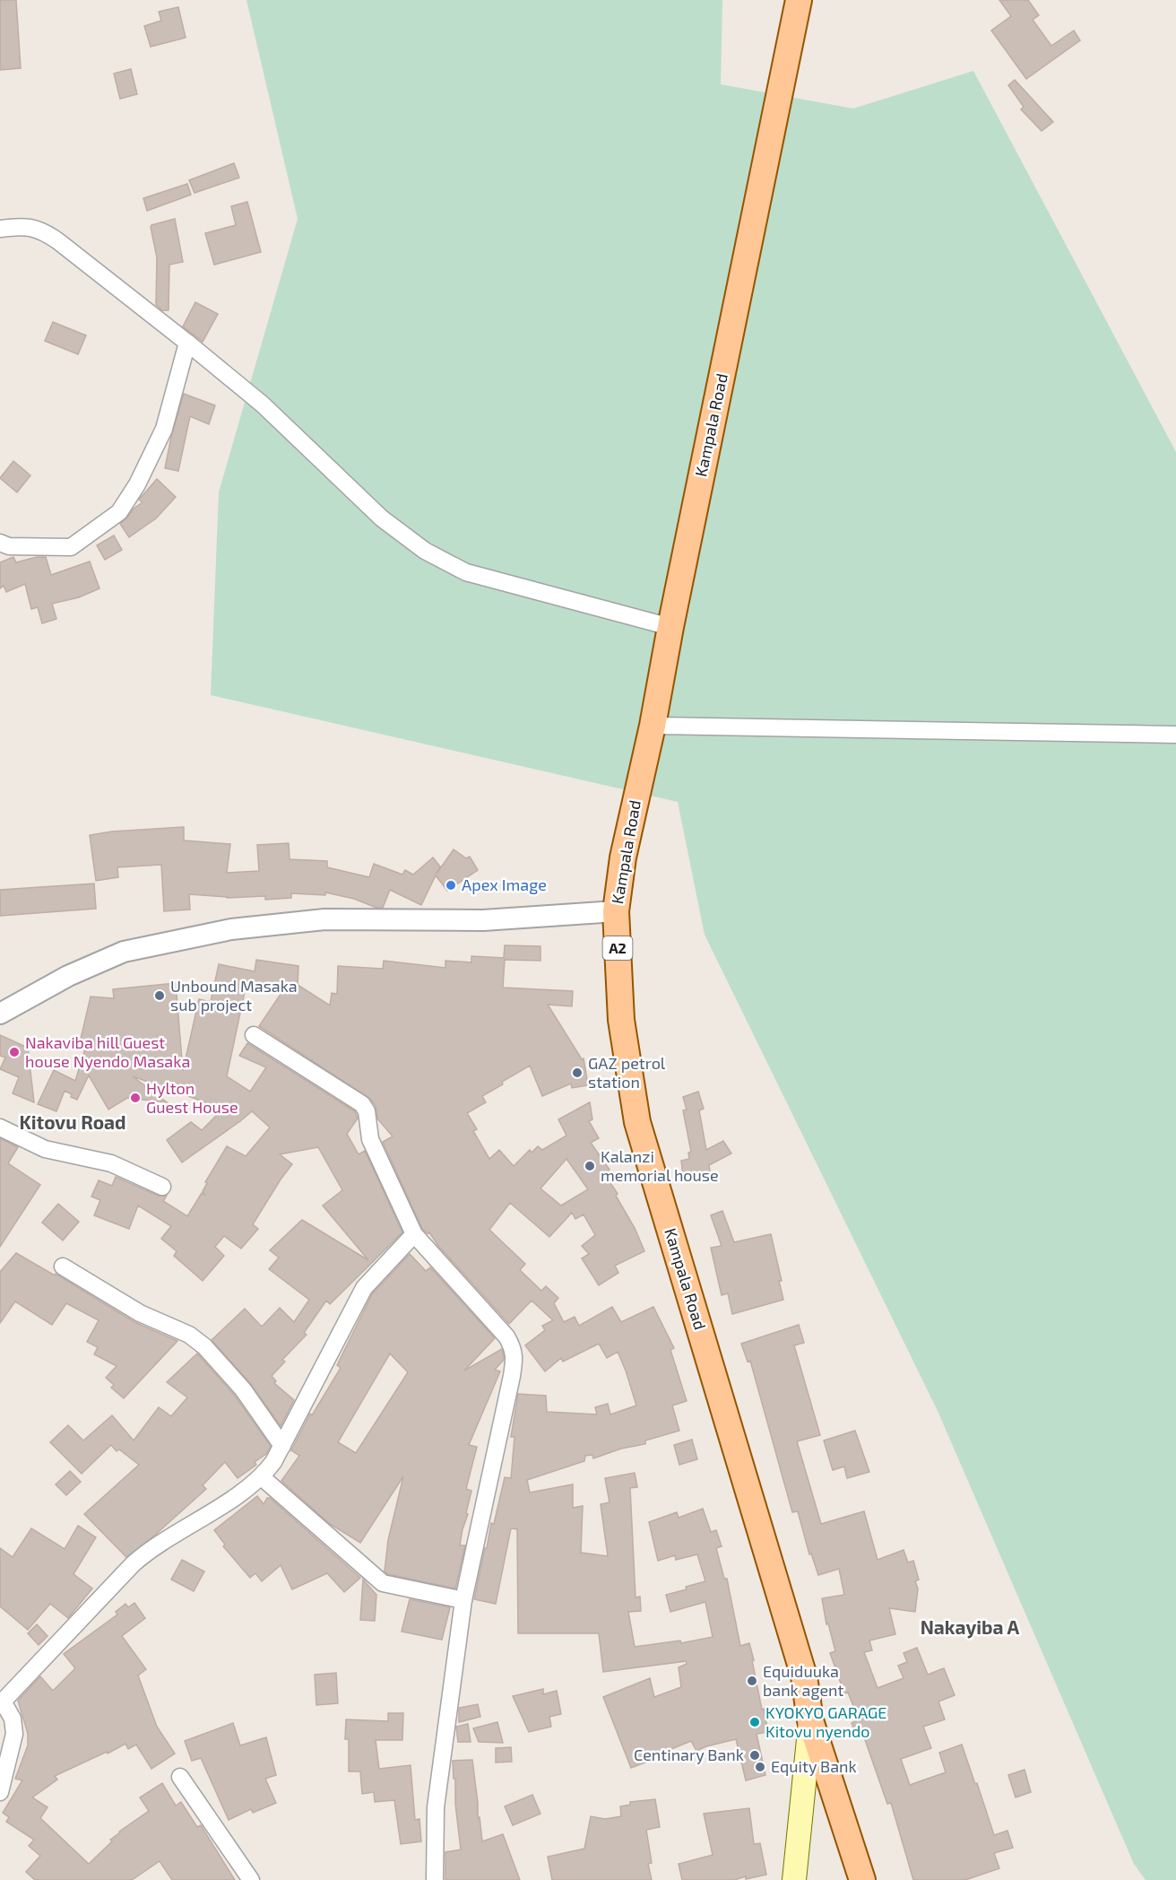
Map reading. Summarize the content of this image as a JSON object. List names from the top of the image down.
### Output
{
  "streets": {
    "main road": ["Kampala Road", "A2"]
  },
  "districts": ["Kitovu Road", "Nakayiba A"],
  "places": [
    "Apex Image",
    "Unbound Masaka sub project",
    "Nakaviba hill Guest house Nyendo Masaka",
    "GAZ petrol station",
    "Hylton Guest House",
    "Kalanzi memorial house",
    "Equiduuka bank agent",
    "KYOKYO GARAGE Kitovu nyendo",
    "Centinary Bank",
    "Equity Bank"
  ]
}
